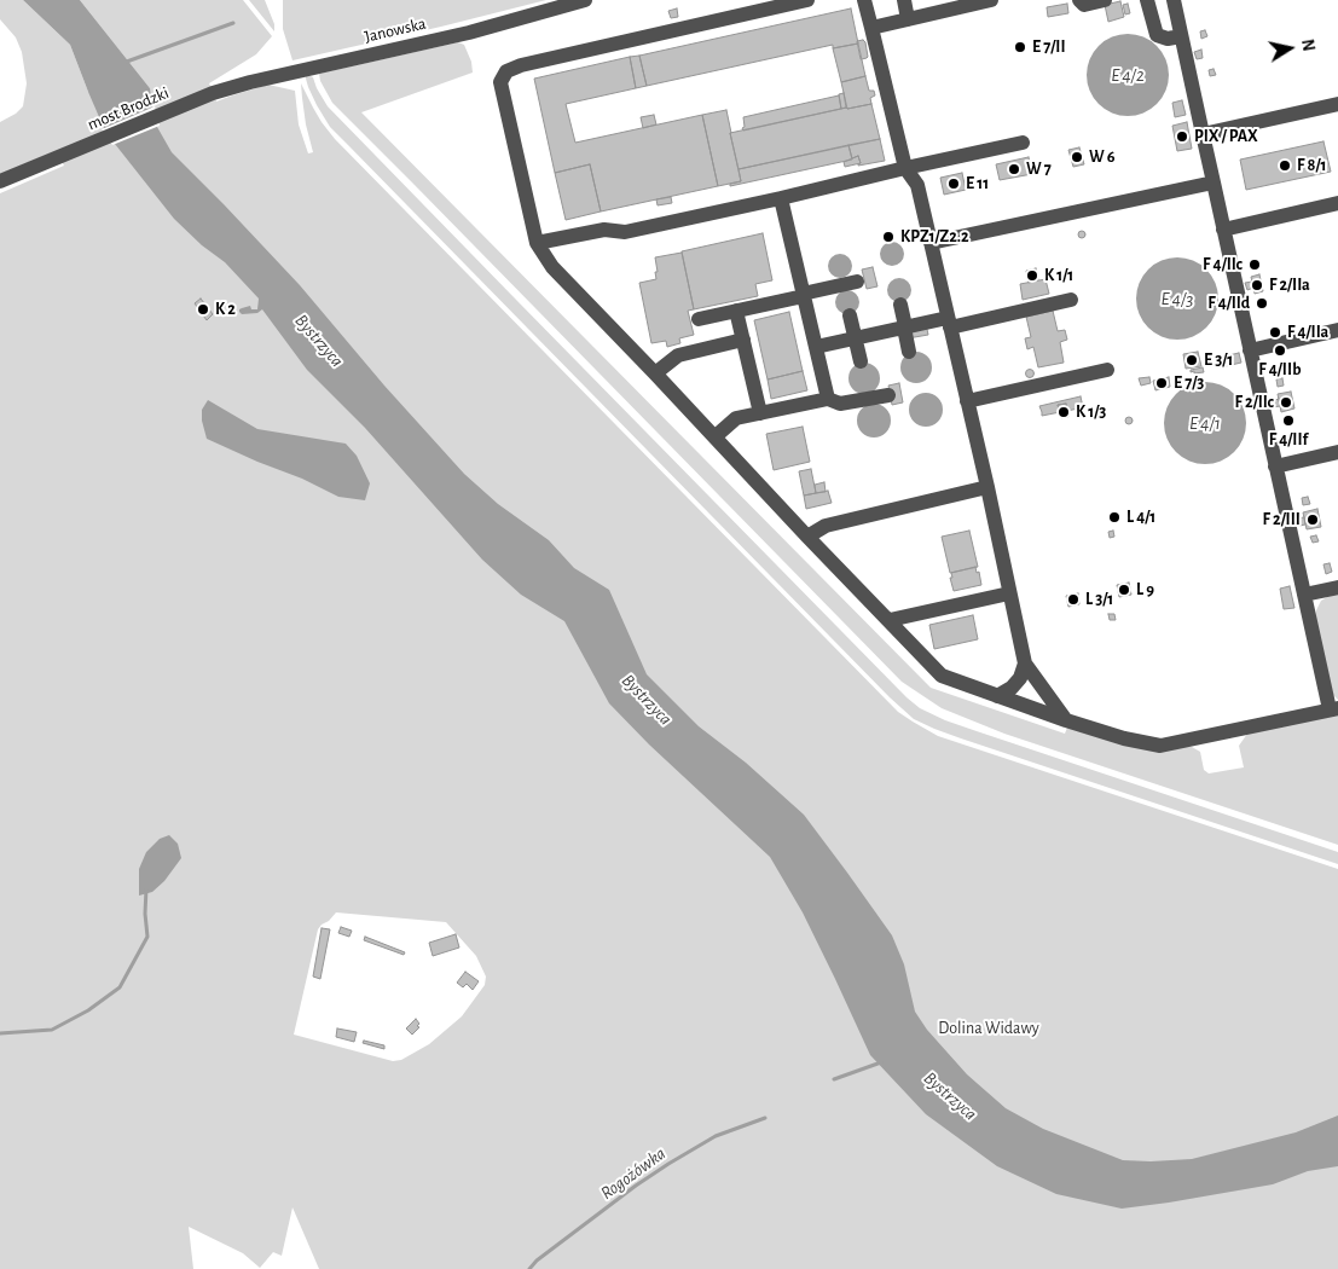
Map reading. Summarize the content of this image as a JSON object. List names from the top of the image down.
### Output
{
  "streets": {
    "street": ["Janowska", "most Brodzki"]
  },
  "crossings": [
    ["Janowska", "most Brodzki"]
  ],
  "water": [
    "E 4/2",
    "E 4/3",
    "Bystrzyca",
    "E 4/1",
    "Rogożówka"
  ],
  "parks": ["Dolina Widawy"],
  "places": [
    "E 7/II",
    "PIX / PAX",
    "W 6",
    "F 8/1",
    "W 7",
    "E 11",
    "KPZ1/Z2.2",
    "F 4/IIc",
    "K 1/1",
    "F 2/IIa",
    "F 4/IId",
    "K 2",
    "F 4/IIa",
    "F 4/IIb",
    "E 3/1",
    "E 7/3",
    "F 2/IIc",
    "K 1/3",
    "F 4/IIf",
    "L 4/1",
    "F 2/III",
    "L 9",
    "L 3/1"
  ],
  "north": "right"
}
